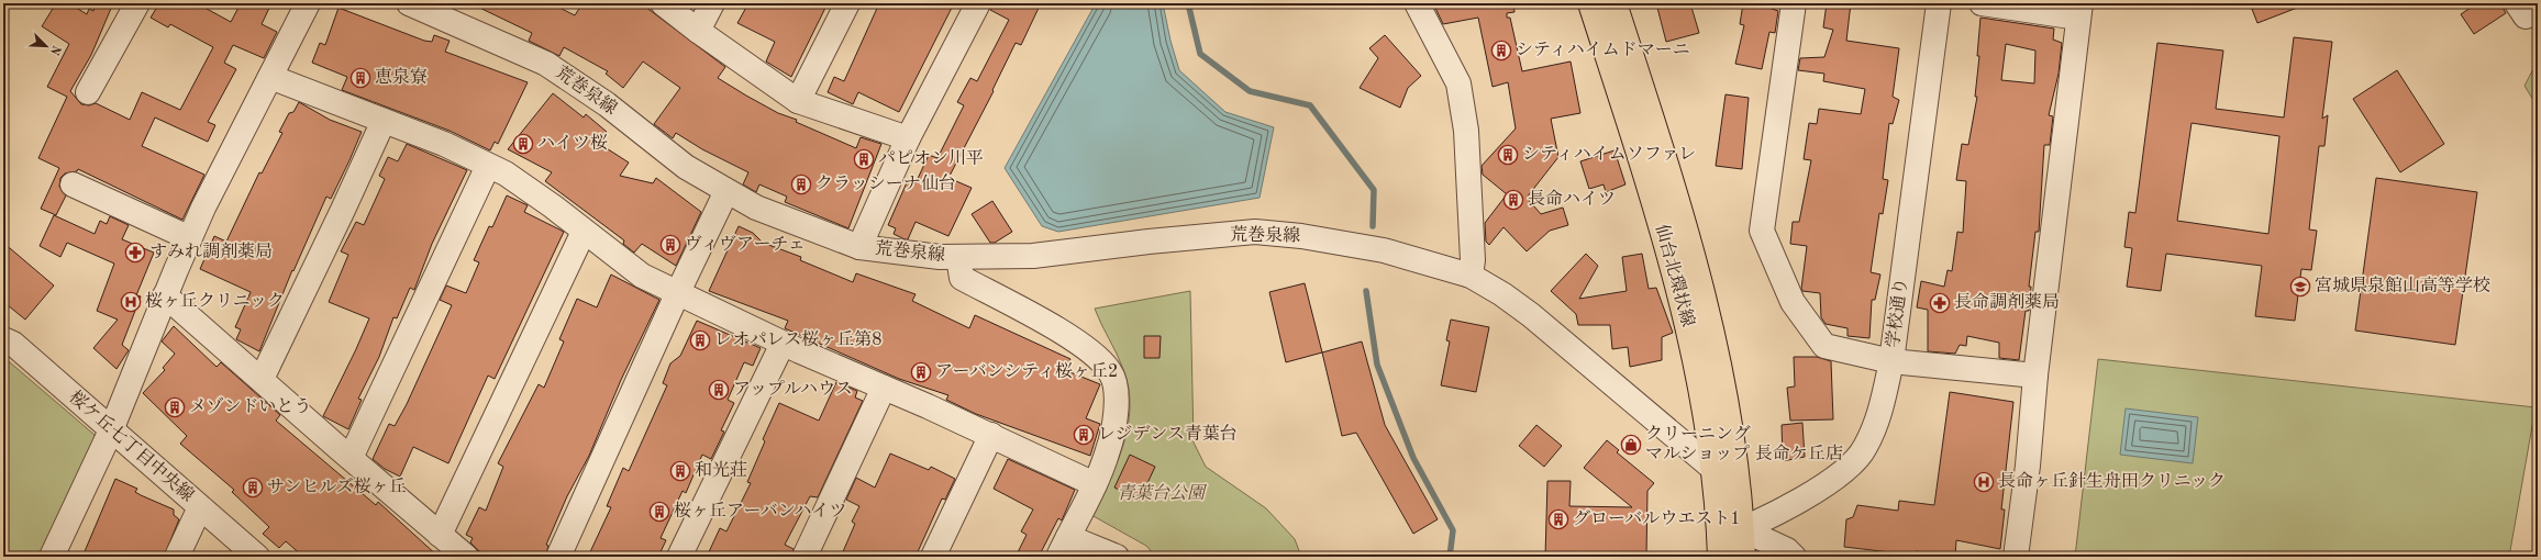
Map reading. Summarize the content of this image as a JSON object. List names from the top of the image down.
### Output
{
  "streets": {
    "main road": ["仙台北環状線"],
    "street": ["荒巻泉線", "学校通り", "桜ケ丘七丁目中央線"]
  },
  "crossings": [
    ["荒巻泉線", "仙台北環状線"],
    ["仙台北環状線", "学校通り"]
  ],
  "parks": ["青葉台公園"],
  "places": {
    "building": [
      "シティハイムドマーニ",
      "恵泉寮",
      "ハイツ桜",
      "シティハイムソファレ",
      "パピオン川平",
      "クラッシーナ仙台",
      "長命ハイツ",
      "ヴィヴアーチェ",
      "レオパレス桜ヶ丘第8",
      "アーバンシティ桜ヶ丘2",
      "アップルハウス",
      "メゾンドいとう",
      "レジデンス青葉台",
      "和光荘",
      "サンヒルズ桜ヶ丘",
      "桜ヶ丘アーバンハイツ",
      "グローバルウエスト1"
    ],
    "pharmacy": ["すみれ調剤薬局", "長命調剤薬局"],
    "school or university": ["宮城県泉館山高等学校"],
    "hospital": ["桜ヶ丘クリニック", "長命ヶ丘針生舟田クリニック"],
    "shop": ["クリーニング マルショップ 長命ケ丘店"]
  },
  "north": "bottom right"
}
